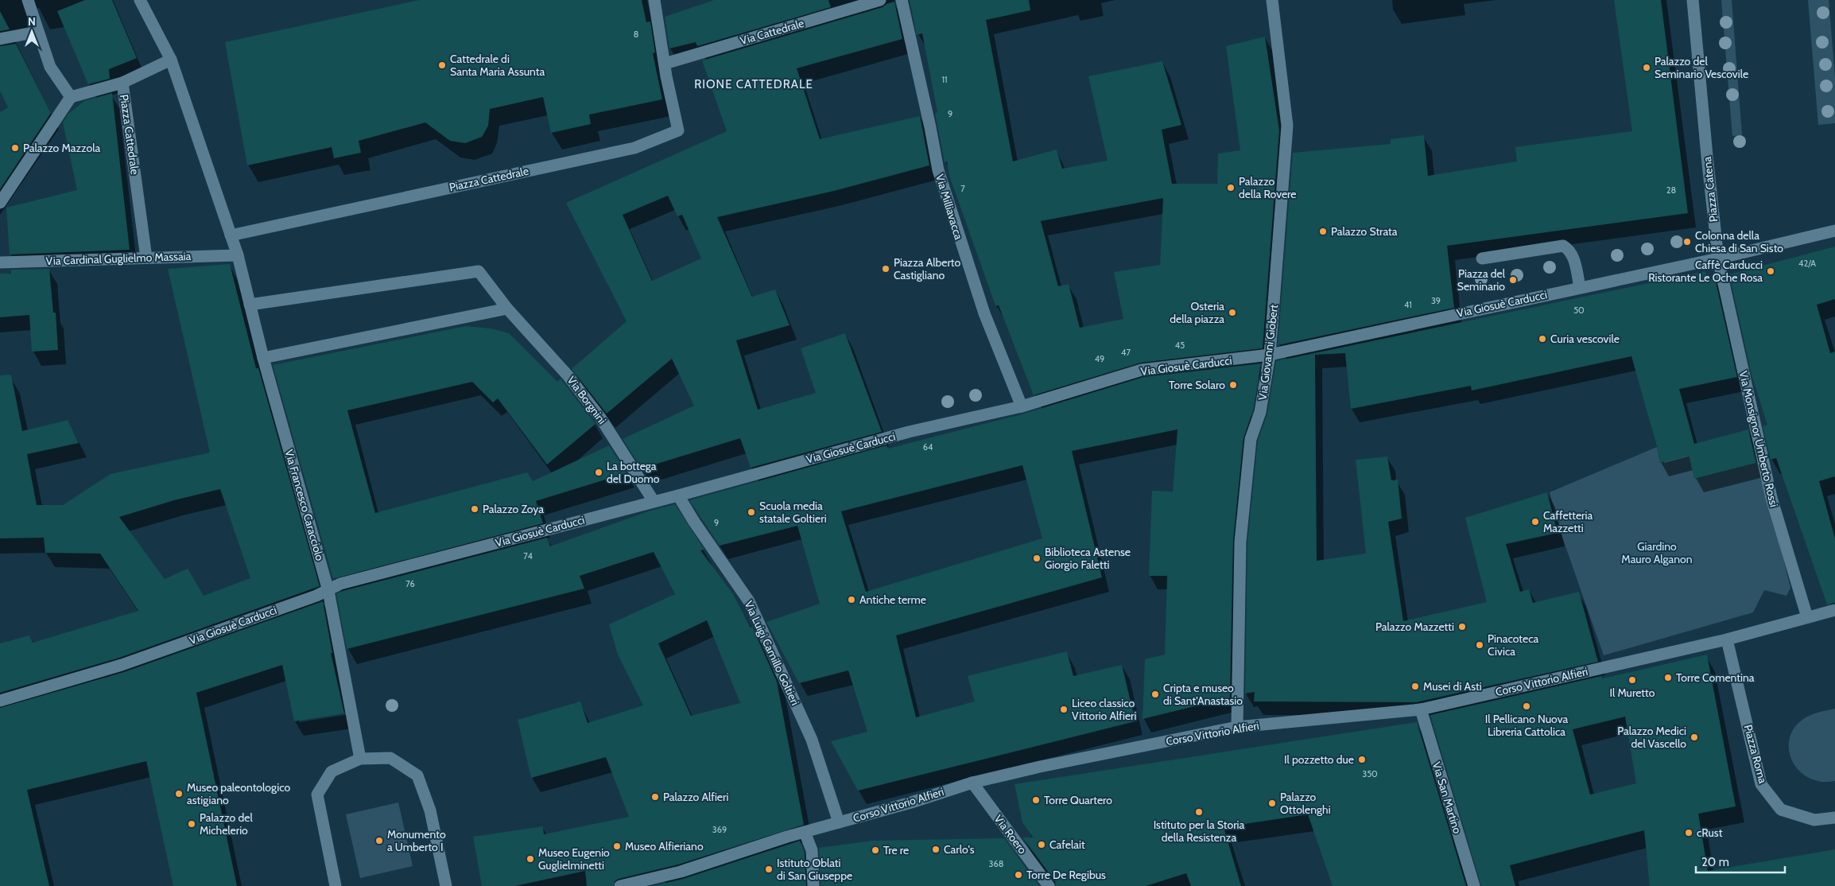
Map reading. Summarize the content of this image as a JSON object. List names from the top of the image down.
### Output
{
  "streets": {
    "street": [
      "Via Cattedrale",
      "Piazza Cattedrale",
      "Piazza Catena",
      "Via Milliavacca",
      "Via Cardinal Guglielmo Massaia",
      "Via Giosuè Carducci",
      "Via Giovanni Giobert",
      "Via Borgnini",
      "Via Monsignor Umberto Rossi",
      "Via Francesco Caracciolo",
      "Via Luigi Camillo Goltieri",
      "Corso Vittorio Alfieri",
      "Piazza Roma",
      "Via San Martino",
      "Via Roero"
    ]
  },
  "crossings": [
    ["Via Cattedrale", "Piazza Cattedrale"],
    ["Piazza Cattedrale", "Via Cardinal Guglielmo Massaia"],
    ["Piazza Catena", "Via Giosuè Carducci"],
    ["Piazza Catena", "Via Monsignor Umberto Rossi"],
    ["Via Milliavacca", "Via Giosuè Carducci"],
    ["Via Cardinal Guglielmo Massaia", "Via Francesco Caracciolo"],
    ["Via Giosuè Carducci", "Via Giovanni Giobert"],
    ["Via Giosuè Carducci", "Via Borgnini"],
    ["Via Giosuè Carducci", "Via Monsignor Umberto Rossi"],
    ["Via Giosuè Carducci", "Via Francesco Caracciolo"],
    ["Via Giosuè Carducci", "Via Luigi Camillo Goltieri"],
    ["Via Giovanni Giobert", "Corso Vittorio Alfieri"],
    ["Via Monsignor Umberto Rossi", "Corso Vittorio Alfieri"],
    ["Via Luigi Camillo Goltieri", "Corso Vittorio Alfieri"],
    ["Corso Vittorio Alfieri", "Piazza Roma"],
    ["Corso Vittorio Alfieri", "Via San Martino"],
    ["Corso Vittorio Alfieri", "Via Roero"]
  ],
  "districts": ["RIONE CATTEDRALE"],
  "parks": ["Giardino Mauro Alganon"],
  "places": [
    "Cattedrale di Santa Maria Assunta",
    "Palazzo del Seminario Vescovile",
    "Palazzo Mazzola",
    "Palazzo della Rovere",
    "Palazzo Strata",
    "Colonna della Chiesa di San Sisto",
    "Piazza Alberto Castigliano",
    "Caffè Carducci Ristorante Le Oche Rosa",
    "Piazza del Seminario",
    "Osteria della piazza",
    "Curia vescovile",
    "Torre Solaro",
    "La bottega del Duomo",
    "Palazzo Zoya",
    "Scuola media statale Goltieri",
    "Caffetteria Mazzetti",
    "Biblioteca Astense Giorgio Faletti",
    "Antiche terme",
    "Palazzo Mazzetti",
    "Pinacoteca Civica",
    "Torre Comentina",
    "Il Muretto",
    "Musei di Asti",
    "Cripta e museo di Sant'Anastasio",
    "Il Pellicano Nuova Libreria Cattolica",
    "Liceo classico Vittorio Alfieri",
    "Palazzo Medici del Vascello",
    "Il pozzetto due",
    "Museo paleontologico astigiano",
    "Palazzo Alfieri",
    "Torre Quartero",
    "Palazzo Ottolenghi",
    "Istituto per la Storia della Resistenza",
    "Palazzo del Michelerio",
    "cRust",
    "Monumento a Umberto I",
    "Cafelait",
    "Museo Alfieriano",
    "Carlo's",
    "Tre re",
    "Museo Eugenio Guglielminetti",
    "Istituto Oblati di San Giuseppe",
    "Torre De Regibus"
  ],
  "house_numbers": [
    "8",
    "11",
    "9",
    "7",
    "28",
    "42/A",
    "39",
    "41",
    "50",
    "45",
    "47",
    "49",
    "64",
    "9",
    "74",
    "76",
    "350",
    "369",
    "368"
  ],
  "scale_bar": "20 m",
  "north": "top"
}
